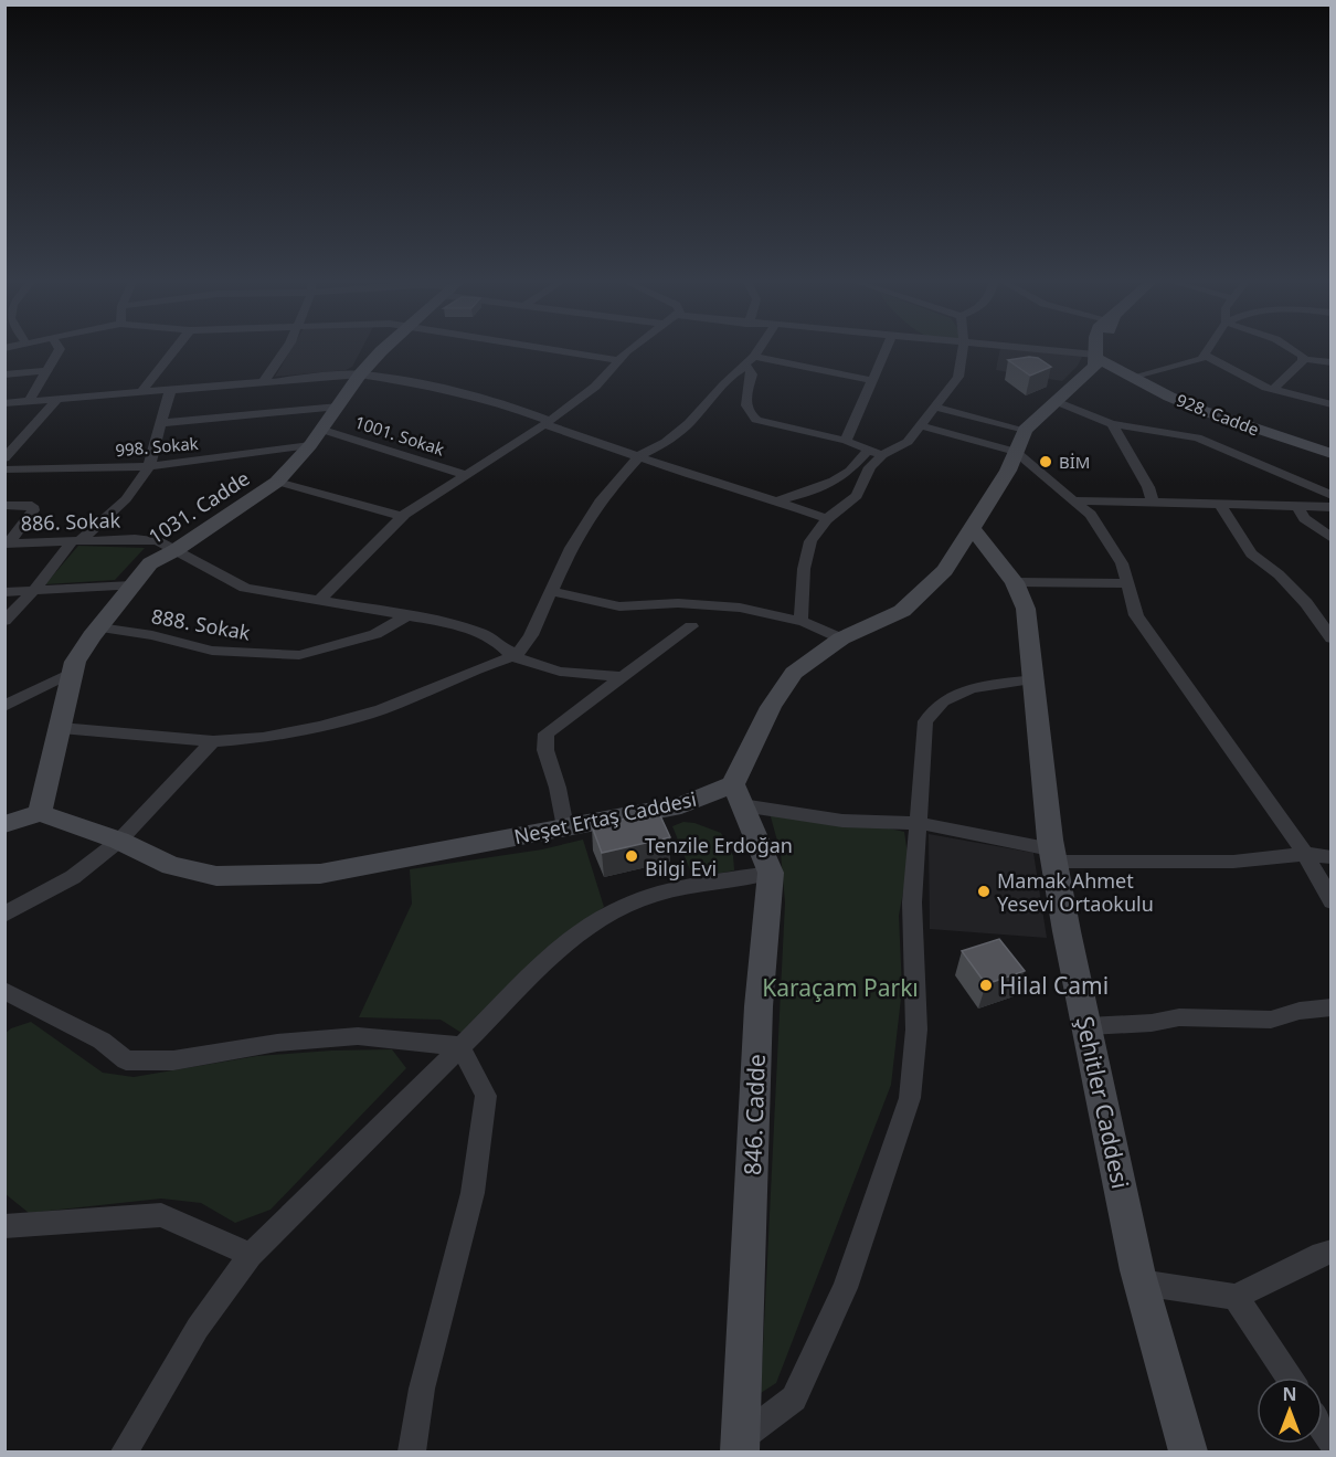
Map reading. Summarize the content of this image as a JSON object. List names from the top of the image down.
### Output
{
  "streets": {
    "street": [
      "928. Cadde",
      "1001. Sokak",
      "998. Sokak",
      "1031. Cadde",
      "886. Sokak",
      "888. Sokak",
      "Neşet Ertaş Caddesi",
      "Şehitler Caddesi",
      "846. Cadde"
    ]
  },
  "crossings": [
    ["1001. Sokak", "1031. Cadde"],
    ["998. Sokak", "1031. Cadde"],
    ["1031. Cadde", "886. Sokak"],
    ["1031. Cadde", "888. Sokak"],
    ["1031. Cadde", "Neşet Ertaş Caddesi"],
    ["886. Sokak", "888. Sokak"],
    ["Neşet Ertaş Caddesi", "846. Cadde"]
  ],
  "parks": ["Karaçam Parkı"],
  "places": [
    "BİM",
    "Tenzile Erdoğan Bilgi Evi",
    "Mamak Ahmet Yesevi Ortaokulu",
    "Hilal Cami"
  ],
  "north": "top"
}
